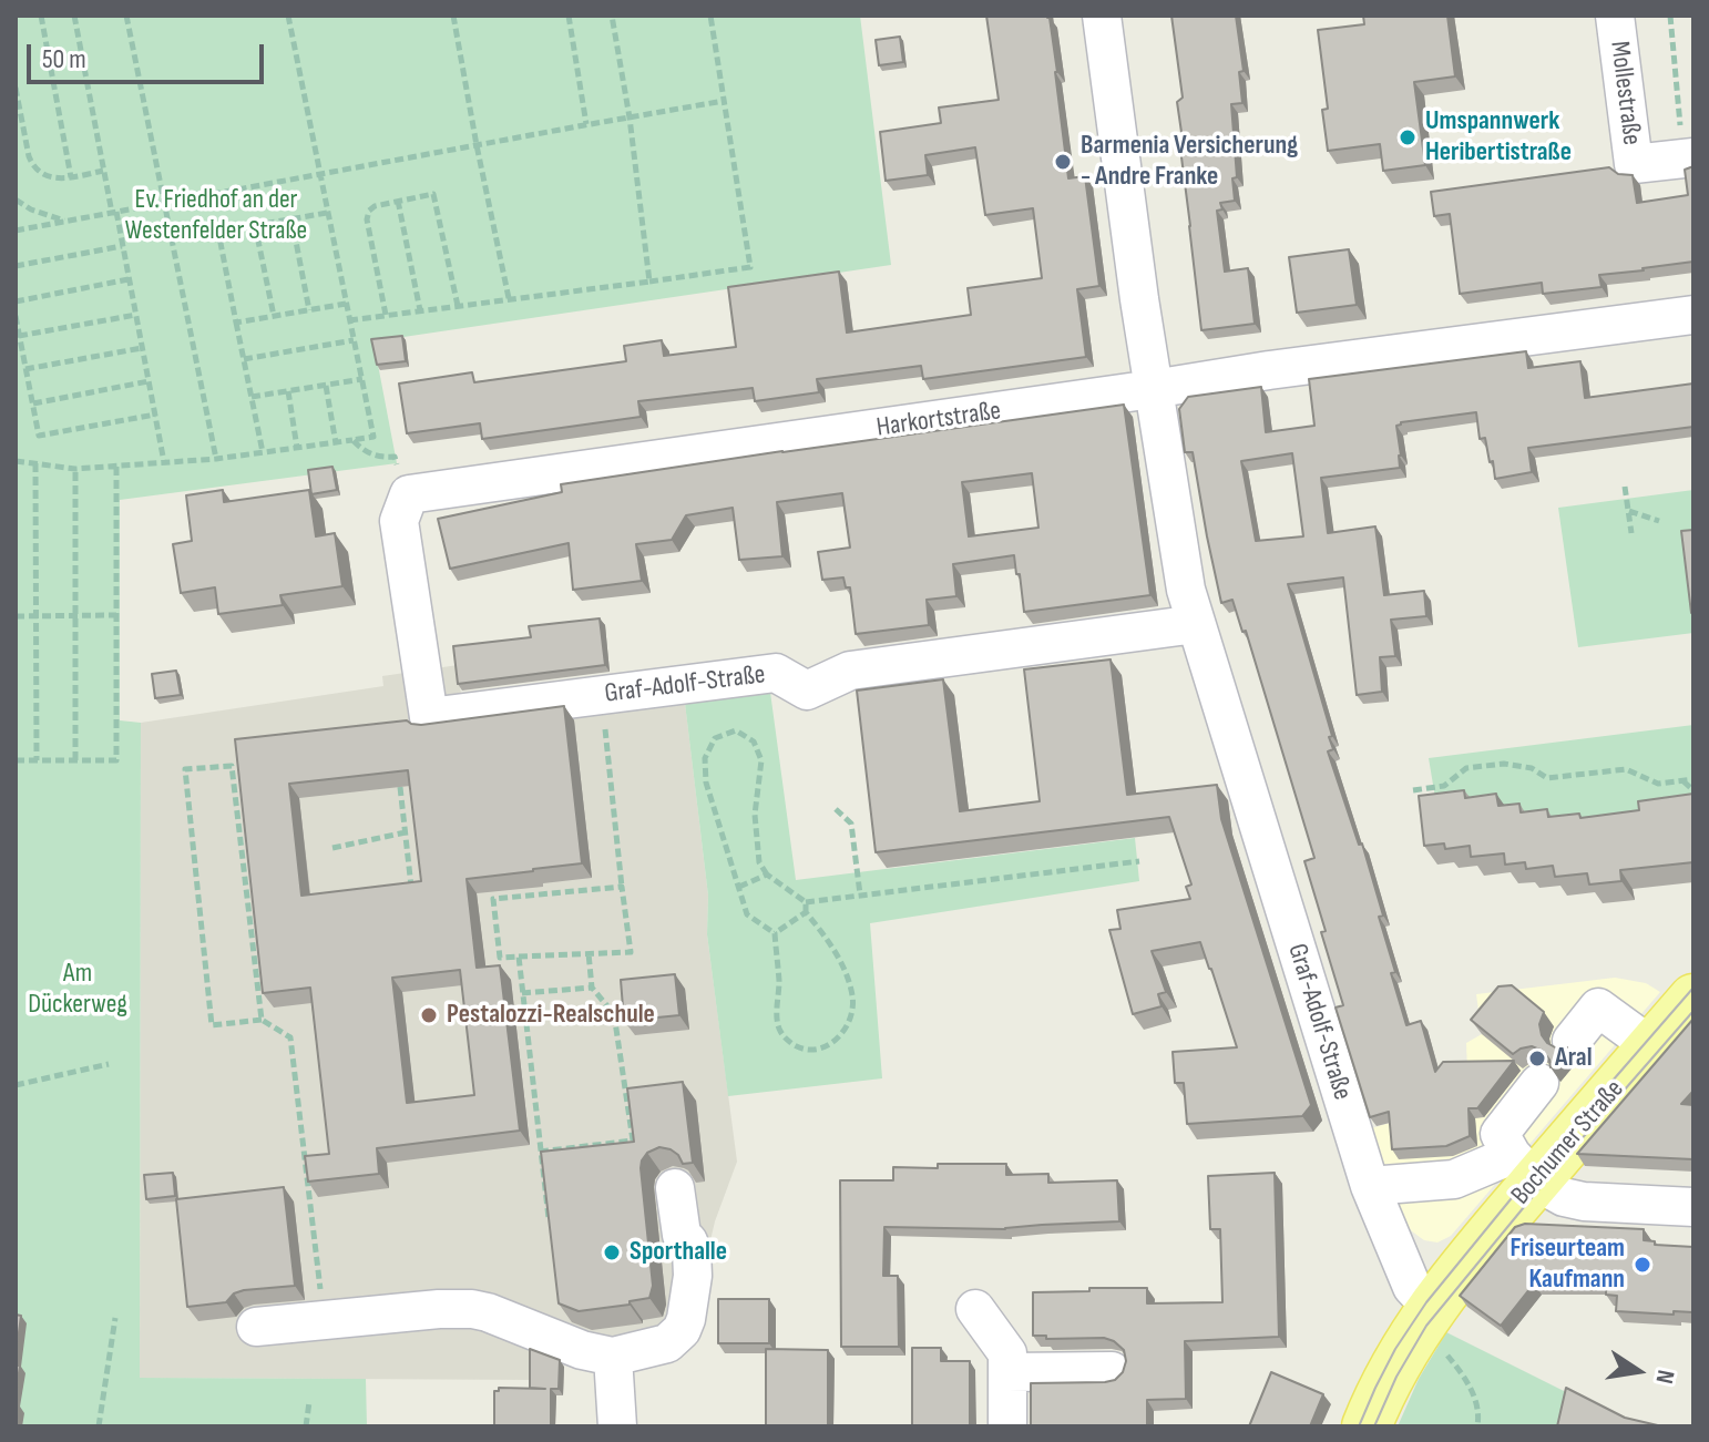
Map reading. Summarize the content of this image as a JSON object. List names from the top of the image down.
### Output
{
  "streets": {
    "main road": ["Bochumer Straße"],
    "street": ["Mollestraße", "Harkortstraße", "Graf-Adolf-Straße"]
  },
  "crossings": [
    ["Harkortstraße", "Graf-Adolf-Straße"],
    ["Graf-Adolf-Straße", "Bochumer Straße"]
  ],
  "parks": ["Ev. Friedhof an der Westenfelder Straße", "Am Dückerweg"],
  "places": [
    "Umspannwerk Heribertistraße",
    "Barmenia Versicherung - Andre Franke",
    "Pestalozzi-Realschule",
    "Aral",
    "Sporthalle",
    "Friseurteam Kaufmann"
  ],
  "scale_bar": "50 m",
  "north": "right"
}
